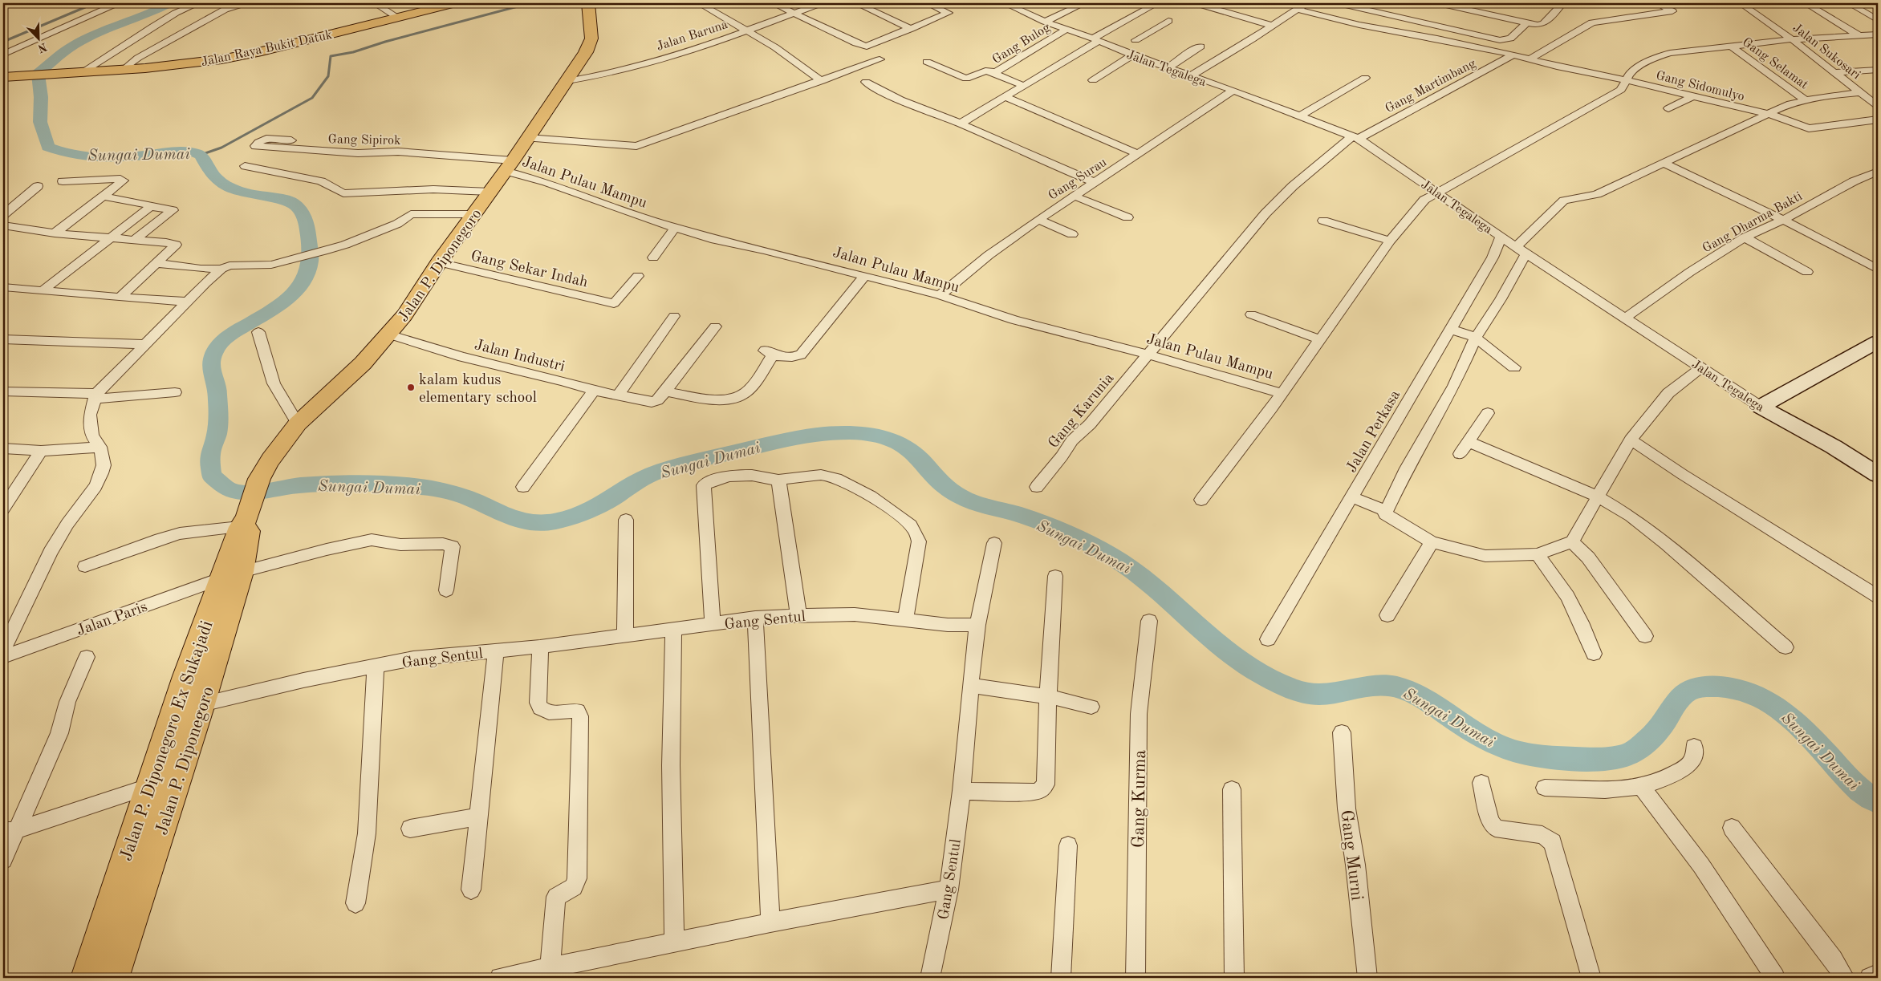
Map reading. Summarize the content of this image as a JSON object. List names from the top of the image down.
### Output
{
  "streets": {
    "main road": ["Jalan Raya Bukit Datuk", "Jalan P. Diponegoro", "Jalan P. Diponegoro Ex Sukajadi"],
    "street": [
      "Jalan Baruna",
      "Gang Bulog",
      "Jalan Sukosari",
      "Gang Selamat",
      "Jalan Tegalega",
      "Gang Martimbang",
      "Gang Sidomulyo",
      "Gang Sipirok",
      "Gang Surau",
      "Jalan Pulau Mampu",
      "Gang Dharma Bakti",
      "Gang Sekar Indah",
      "Jalan Industri",
      "Gang Karunia",
      "Jalan Perkasa",
      "Jalan Paris",
      "Gang Sentul",
      "Gang Kurma",
      "Gang Murni"
    ]
  },
  "crossings": [
    ["Jalan Baruna", "Jalan P. Diponegoro"],
    ["Gang Bulog", "Jalan Tegalega"],
    ["Jalan Tegalega", "Gang Martimbang"],
    ["Jalan Tegalega", "Gang Surau"],
    ["Jalan Tegalega", "Gang Dharma Bakti"],
    ["Jalan Tegalega", "Jalan Perkasa"],
    ["Gang Martimbang", "Gang Sidomulyo"],
    ["Gang Martimbang", "Jalan Pulau Mampu"],
    ["Gang Martimbang", "Gang Karunia"],
    ["Gang Sipirok", "Jalan Pulau Mampu"],
    ["Gang Sipirok", "Jalan P. Diponegoro"],
    ["Gang Surau", "Jalan Pulau Mampu"],
    ["Jalan Pulau Mampu", "Jalan P. Diponegoro"],
    ["Jalan Pulau Mampu", "Gang Karunia"],
    ["Jalan P. Diponegoro", "Gang Sekar Indah"],
    ["Jalan P. Diponegoro", "Jalan Industri"],
    ["Jalan P. Diponegoro", "Jalan Paris"],
    ["Jalan P. Diponegoro", "Gang Sentul"],
    ["Jalan P. Diponegoro", "Jalan P. Diponegoro Ex Sukajadi"],
    ["Jalan Paris", "Jalan P. Diponegoro Ex Sukajadi"]
  ],
  "water": ["Sungai Dumai"],
  "places": ["kalam kudus elementary school"],
  "north": "bottom right"
}
